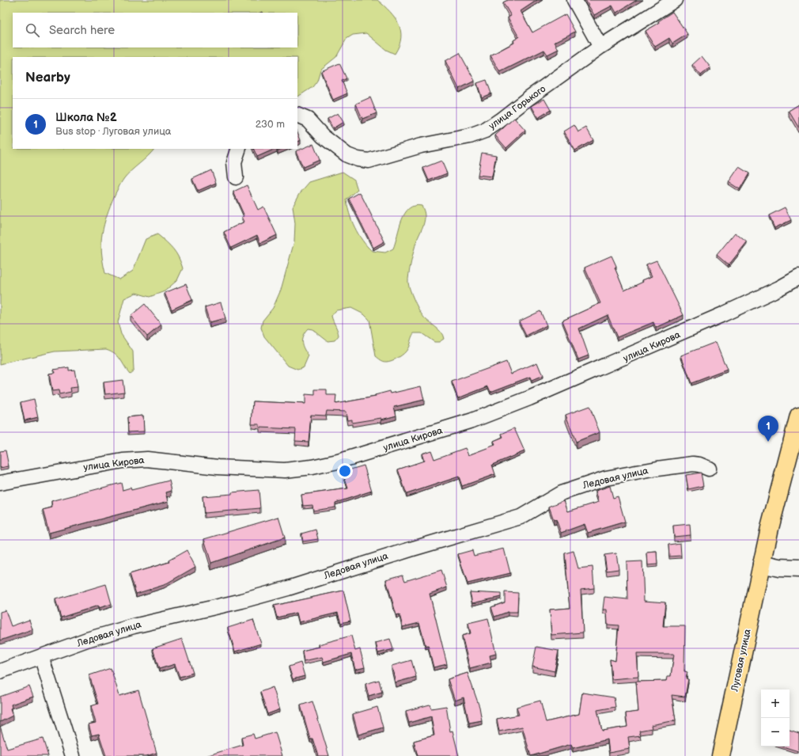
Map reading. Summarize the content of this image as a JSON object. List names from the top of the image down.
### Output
{
  "streets": {
    "main road": ["Луговая улица"],
    "street": ["улица Горького", "улица Кирова", "Ледовая улица"]
  },
  "page": {
    "search": "Search here",
    "heading": "Nearby",
    "list": [
      {
        "mark": "1",
        "name": "Школа №2",
        "note": "Bus stop · Луговая улица",
        "value": "230 m"
      }
    ],
    "pins": "1",
    "map_buttons": ["+", "−"]
  }
}
